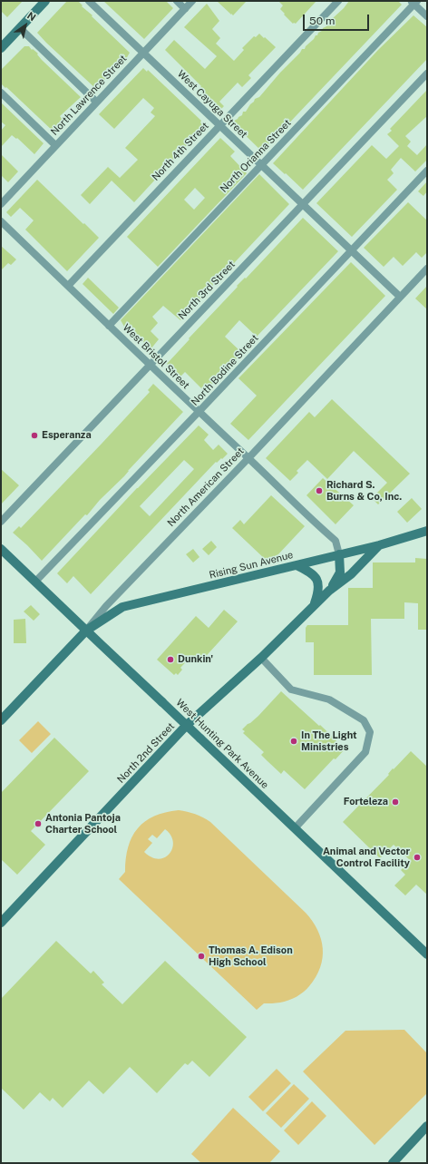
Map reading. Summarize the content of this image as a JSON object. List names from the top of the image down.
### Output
{
  "streets": {
    "street": [
      "North Lawrence Street",
      "West Cayuga Street",
      "North 4th Street",
      "North Orianna Street",
      "North 3rd Street",
      "West Bristol Street",
      "North Bodine Street",
      "North American Street",
      "Rising Sun Avenue",
      "West Hunting Park Avenue",
      "North 2nd Street"
    ]
  },
  "crossings": [
    ["North Lawrence Street", "West Cayuga Street"],
    ["West Cayuga Street", "North 4th Street"],
    ["West Cayuga Street", "North Orianna Street"],
    ["West Cayuga Street", "North 3rd Street"],
    ["West Cayuga Street", "North Bodine Street"],
    ["West Cayuga Street", "North American Street"],
    ["North 4th Street", "West Bristol Street"],
    ["North Orianna Street", "West Bristol Street"],
    ["North 3rd Street", "West Bristol Street"],
    ["West Bristol Street", "North Bodine Street"],
    ["West Bristol Street", "North American Street"],
    ["West Bristol Street", "Rising Sun Avenue"],
    ["West Bristol Street", "North 2nd Street"],
    ["North Bodine Street", "West Hunting Park Avenue"],
    ["North American Street", "Rising Sun Avenue"],
    ["North American Street", "West Hunting Park Avenue"],
    ["Rising Sun Avenue", "West Hunting Park Avenue"],
    ["Rising Sun Avenue", "North 2nd Street"]
  ],
  "places": [
    "Esperanza",
    "Richard S. Burns & Co, Inc.",
    "Dunkin'",
    "In The Light Ministries",
    "Forteleza",
    "Antonia Pantoja Charter School",
    "Animal and Vector Control Facility",
    "Thomas A. Edison High School"
  ],
  "scale_bar": "50 m",
  "north": "top right"
}
